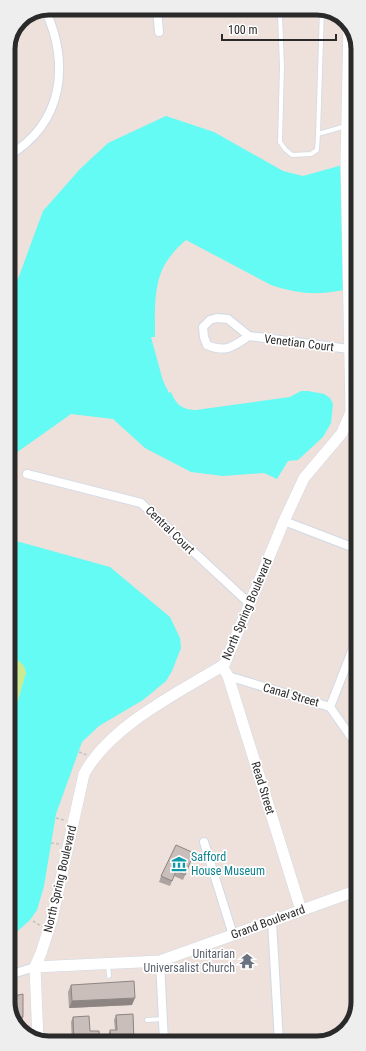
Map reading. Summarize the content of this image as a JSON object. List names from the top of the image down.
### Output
{
  "streets": {
    "street": [
      "Venetian Court",
      "Central Court",
      "North Spring Boulevard",
      "Canal Street",
      "Read Street",
      "Grand Boulevard"
    ]
  },
  "crossings": [
    ["Central Court", "North Spring Boulevard"],
    ["North Spring Boulevard", "Read Street"],
    ["North Spring Boulevard", "Grand Boulevard"],
    ["Canal Street", "Read Street"],
    ["Read Street", "Grand Boulevard"]
  ],
  "places": {
    "museum": ["Safford House Museum"],
    "temple": ["Unitarian Universalist Church"]
  },
  "scale_bar": "100 m"
}
